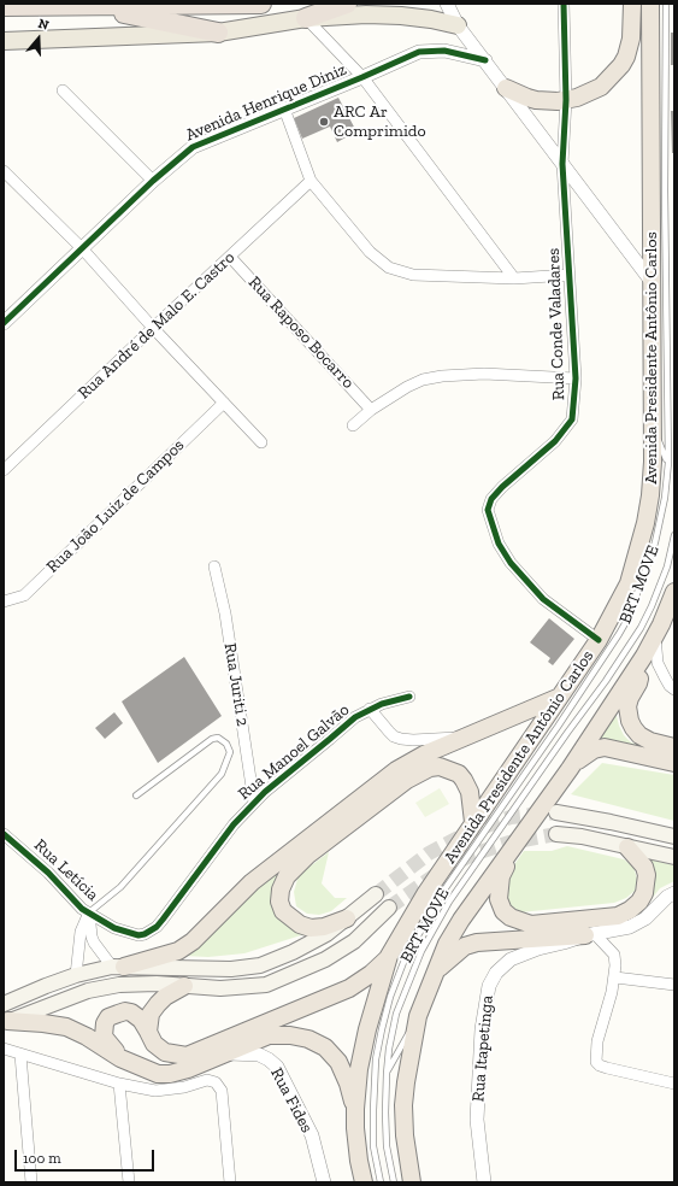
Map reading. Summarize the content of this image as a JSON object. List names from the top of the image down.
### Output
{
  "streets": {
    "highway": ["Avenida Presidente Antônio Carlos"],
    "street": [
      "Avenida Henrique Diniz",
      "Rua Conde Valadares",
      "Rua André de Malo E. Castro",
      "Rua Raposo Bocarro",
      "Rua João Luiz de Campos",
      "Rua Juriti 2",
      "Rua Manoel Galvão",
      "Rua Letícia",
      "Rua Itapetinga",
      "Rua Fides"
    ],
    "lane": ["BRT MOVE"]
  },
  "crossings": [
    ["Rua Conde Valadares", "Avenida Presidente Antônio Carlos"],
    ["Rua André de Malo E. Castro", "Rua Raposo Bocarro"],
    ["Rua Juriti 2", "Rua Manoel Galvão"],
    ["Rua Manoel Galvão", "Rua Letícia"]
  ],
  "places": ["ARC Ar Comprimido"],
  "scale_bar": "100 m",
  "north": "top"
}
